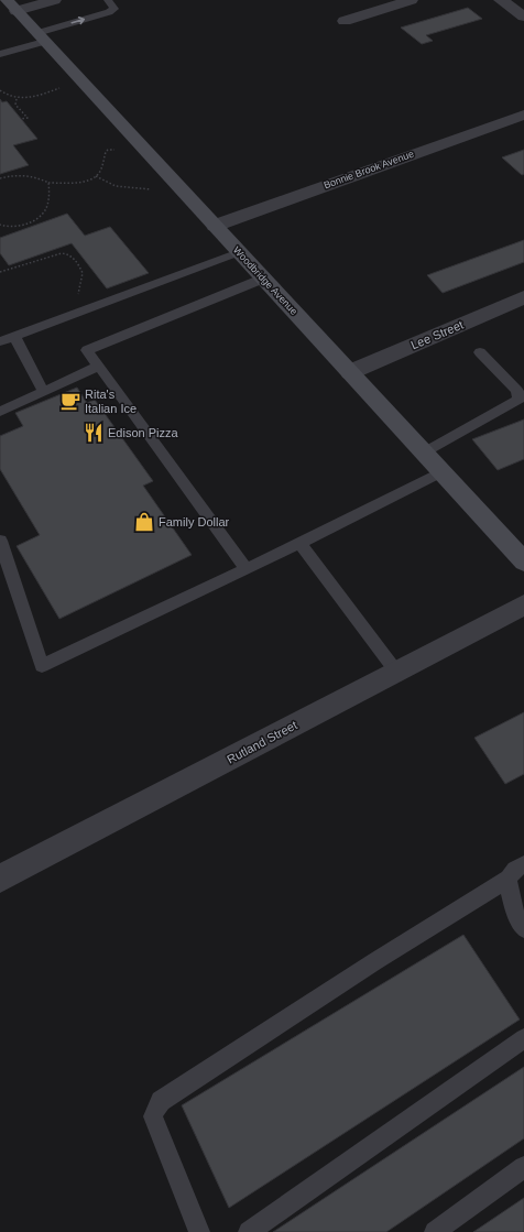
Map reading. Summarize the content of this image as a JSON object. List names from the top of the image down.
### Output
{
  "streets": {
    "main road": ["Woodbridge Avenue"],
    "street": ["Bonnie Brook Avenue", "Lee Street", "Rutland Street"]
  },
  "crossings": [
    ["Bonnie Brook Avenue", "Woodbridge Avenue"],
    ["Woodbridge Avenue", "Lee Street"]
  ],
  "places": {
    "cafe": ["Rita's Italian Ice"],
    "restaurant": ["Edison Pizza"],
    "shop": ["Family Dollar"]
  }
}
